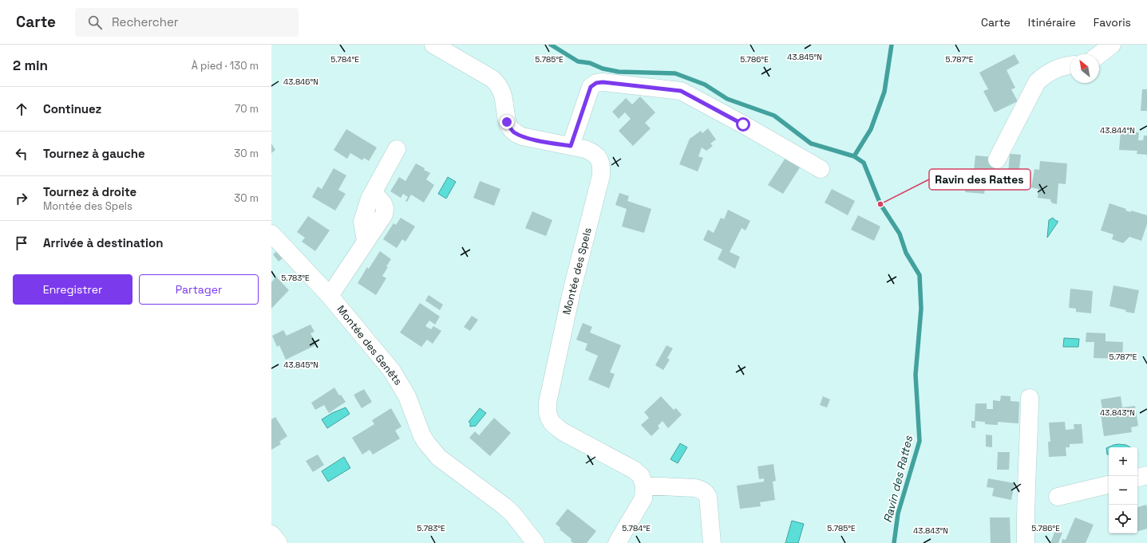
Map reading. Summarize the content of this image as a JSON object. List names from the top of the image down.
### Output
{
  "streets": {
    "street": ["Montée des Spels", "Montée des Genêts"]
  },
  "water": ["Ravin des Rattes"],
  "places": ["Ravin des Rattes"],
  "north": "top left",
  "page": {
    "header": "Carte",
    "search": "Rechercher",
    "nav": ["Carte", "Itinéraire", "Favoris"],
    "heading": ["2 min", "À pied · 130 m"],
    "list": [
      ["Continuez", "70 m"],
      ["Tournez à gauche", "30 m"],
      ["Tournez à droite", "Montée des Spels", "30 m"],
      "Arrivée à destination"
    ],
    "buttons": ["Enregistrer", "Partager"],
    "map_buttons": ["+", "−"]
  },
  "coordinates": [
    "43.845°N",
    "5.784°E",
    "5.787°E",
    "5.785°E",
    "5.786°E",
    "43.846°N",
    "43.844°N",
    "5.783°E",
    "43.843°N"
  ]
}
